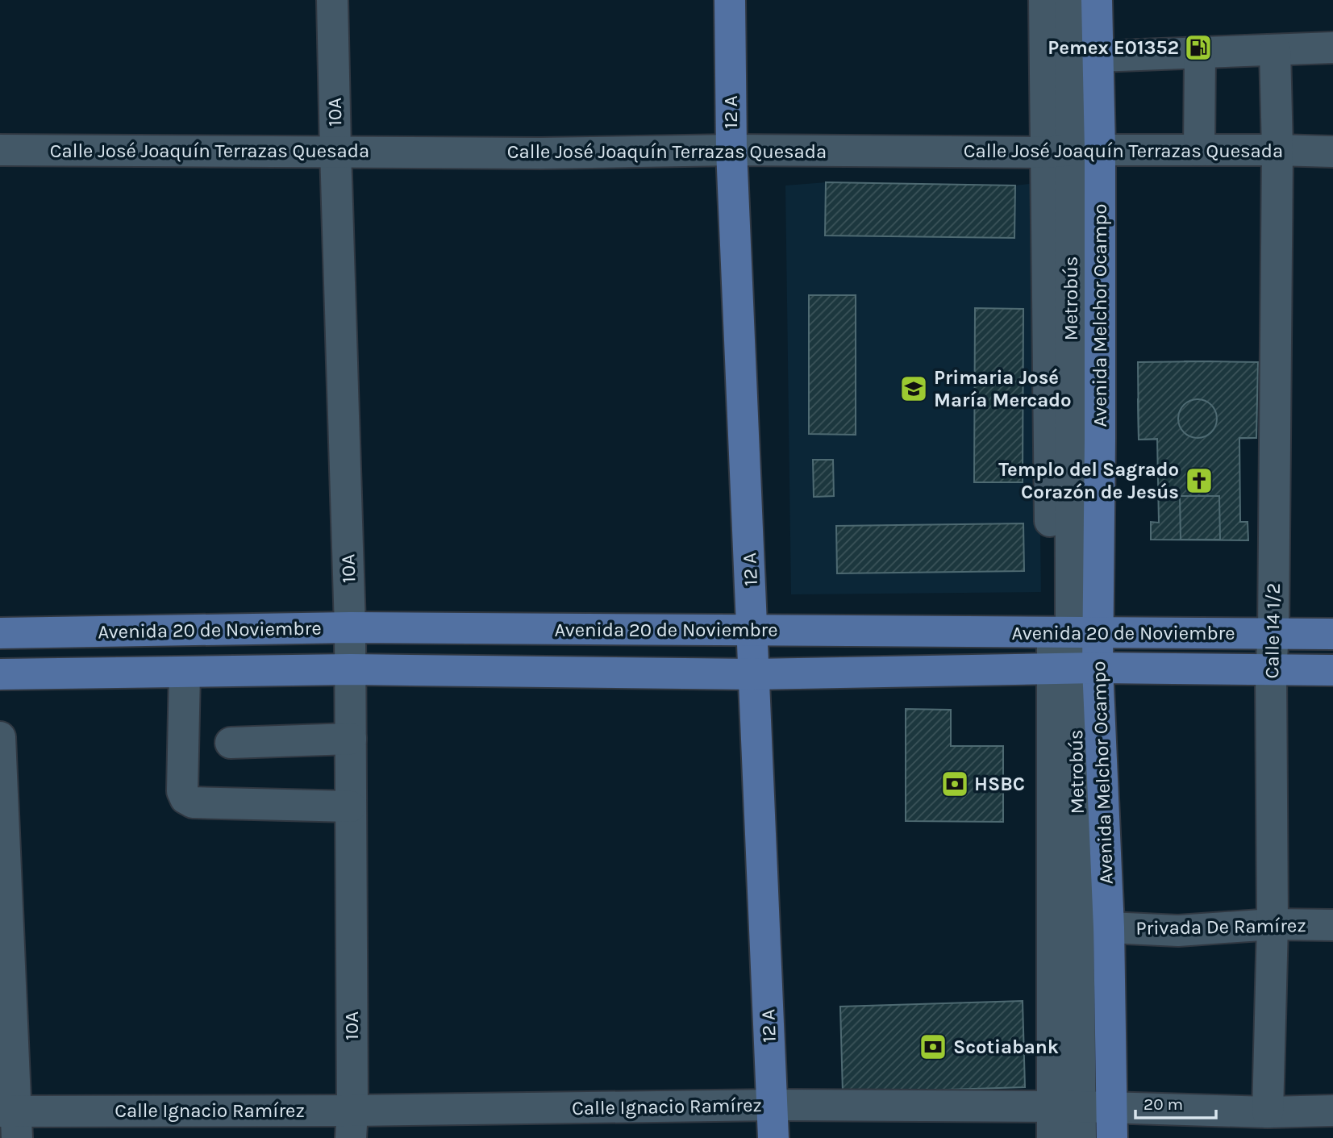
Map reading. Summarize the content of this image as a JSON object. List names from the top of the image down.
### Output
{
  "streets": {
    "main road": ["12 A", "Avenida Melchor Ocampo", "Avenida 20 de Noviembre"],
    "street": [
      "10A",
      "Calle José Joaquín Terrazas Quesada",
      "Calle 14 1/2",
      "Privada De Ramírez",
      "Calle Ignacio Ramírez"
    ]
  },
  "crossings": [
    ["10A", "Calle José Joaquín Terrazas Quesada"],
    ["10A", "Avenida 20 de Noviembre"],
    ["10A", "Calle Ignacio Ramírez"],
    ["12 A", "Calle José Joaquín Terrazas Quesada"],
    ["12 A", "Avenida 20 de Noviembre"],
    ["12 A", "Calle Ignacio Ramírez"],
    ["Calle José Joaquín Terrazas Quesada", "Avenida Melchor Ocampo"],
    ["Calle José Joaquín Terrazas Quesada", "Calle 14 1/2"],
    ["Avenida Melchor Ocampo", "Avenida 20 de Noviembre"],
    ["Avenida Melchor Ocampo", "Privada De Ramírez"],
    ["Avenida Melchor Ocampo", "Calle Ignacio Ramírez"],
    ["Avenida 20 de Noviembre", "Calle 14 1/2"],
    ["Calle 14 1/2", "Privada De Ramírez"],
    ["Calle 14 1/2", "Calle Ignacio Ramírez"]
  ],
  "places": {
    "fuel station": ["Pemex E01352"],
    "school or university": ["Primaria José María Mercado"],
    "church": ["Templo del Sagrado Corazón de Jesús"],
    "bank": ["HSBC", "Scotiabank"]
  },
  "scale_bar": "20 m"
}
